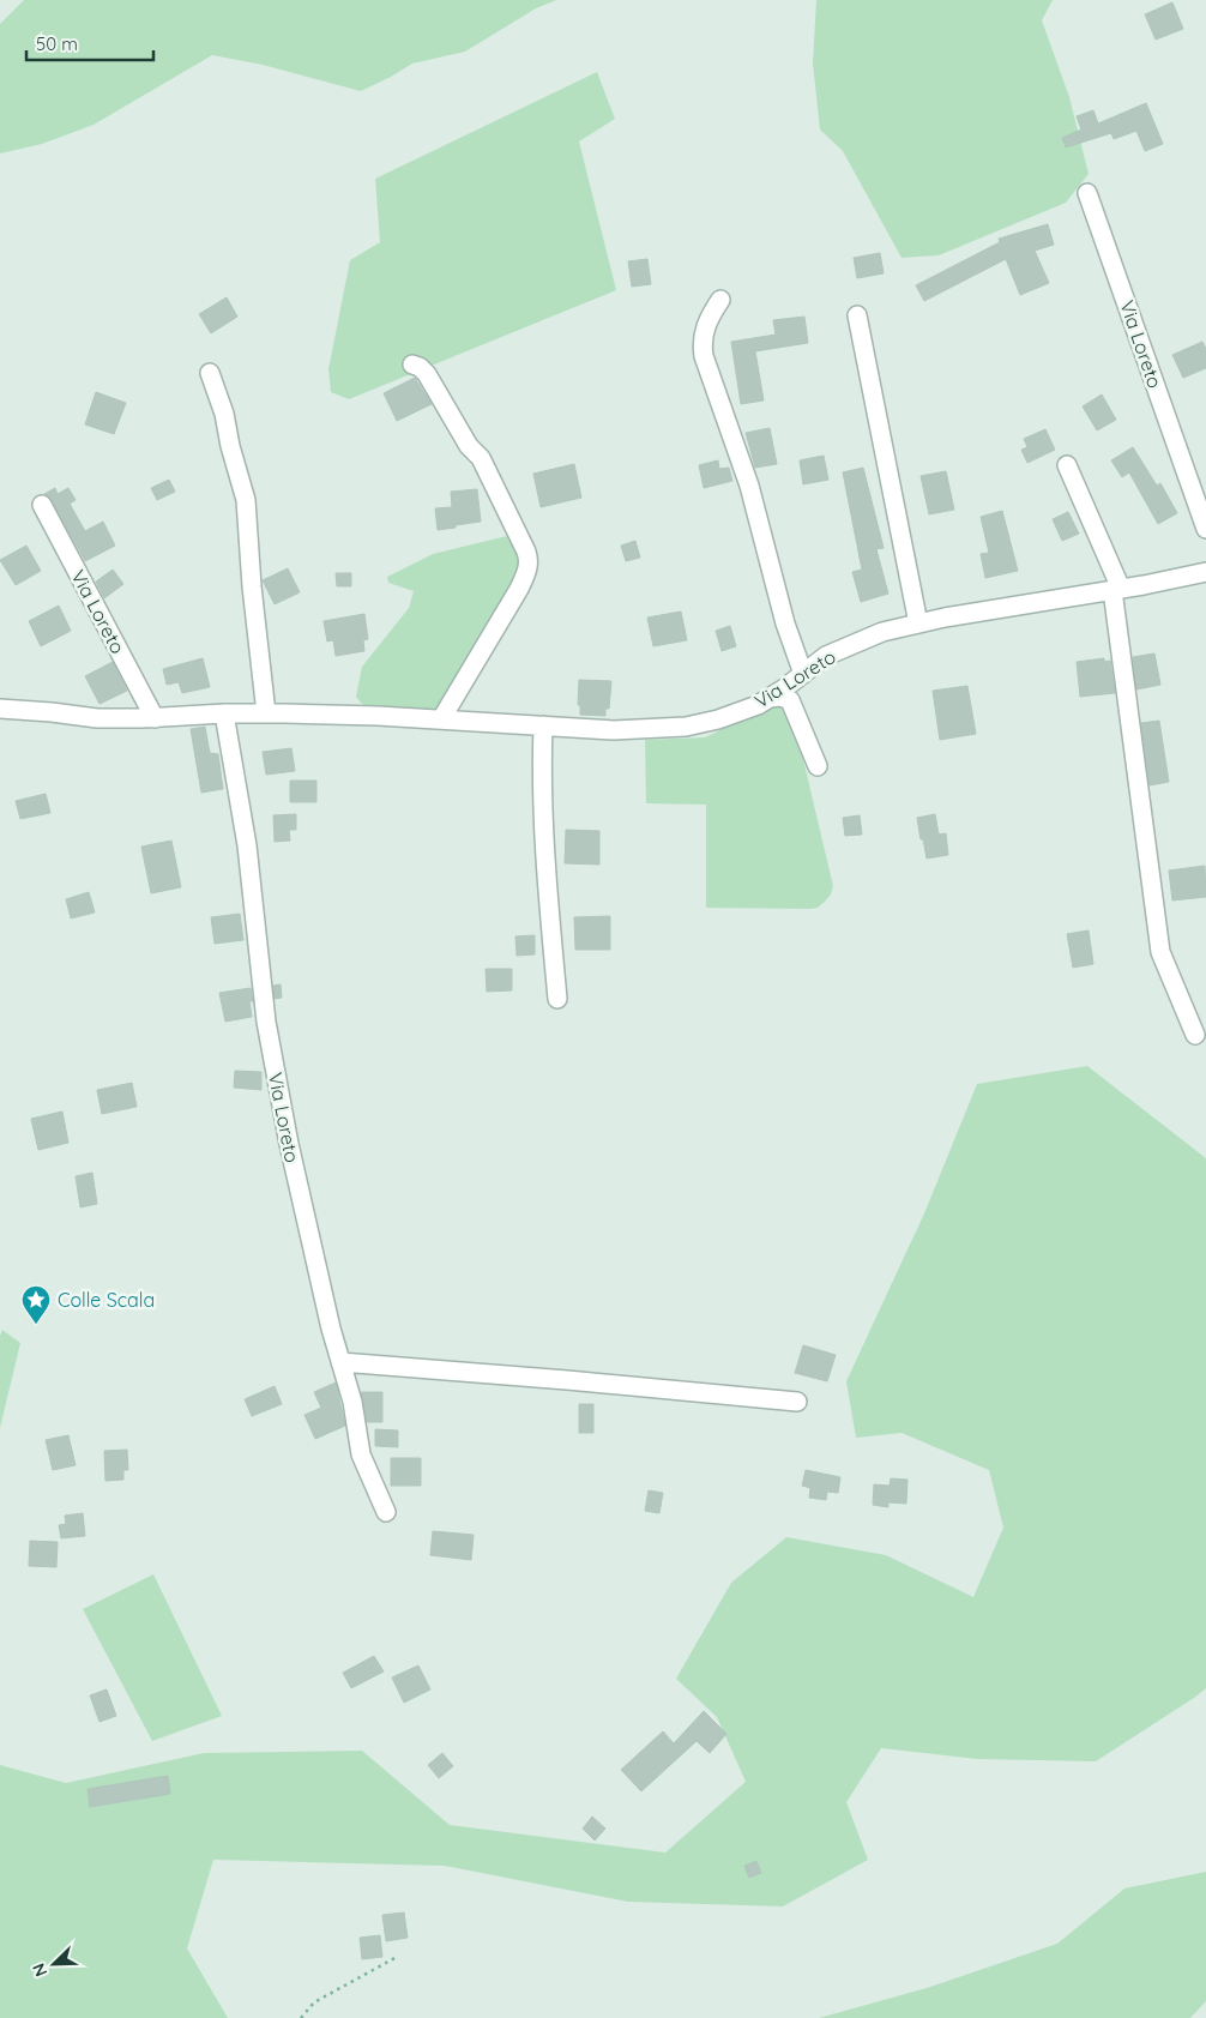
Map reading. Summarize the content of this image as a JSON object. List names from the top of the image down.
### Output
{
  "streets": {
    "street": ["Via Loreto"]
  },
  "places": {
    "place": ["Colle Scala"]
  },
  "scale_bar": "50 m",
  "north": "bottom left"
}
